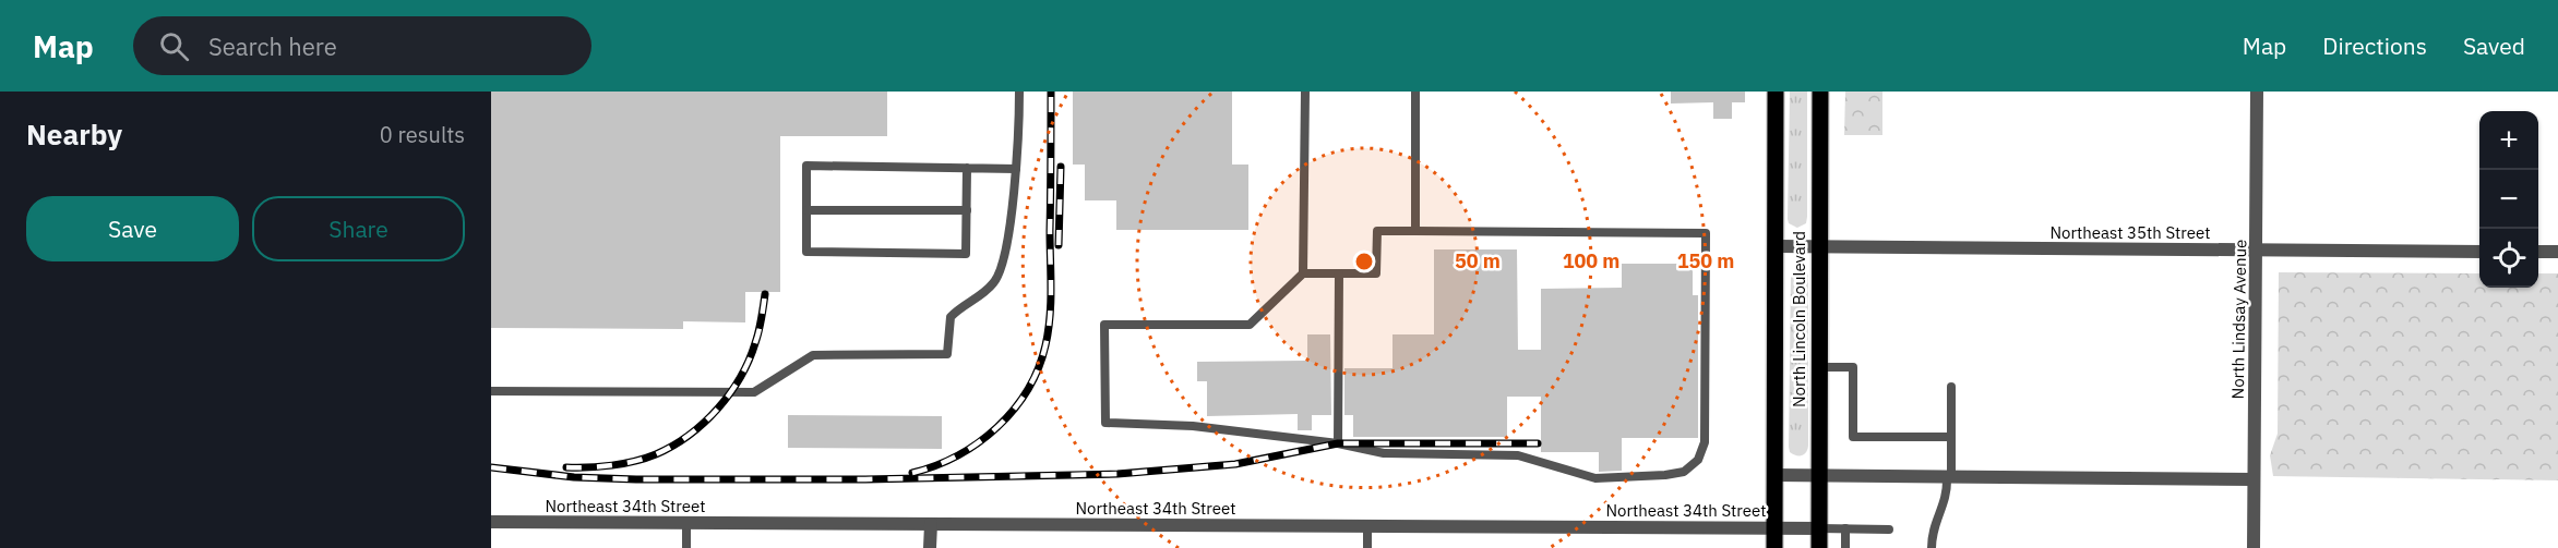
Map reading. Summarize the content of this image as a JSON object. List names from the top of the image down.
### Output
{
  "streets": {
    "main road": ["North Lincoln Boulevard"],
    "street": ["Northeast 35th Street", "North Lindsay Avenue", "Northeast 34th Street"]
  },
  "crossings": [
    ["Northeast 35th Street", "North Lincoln Boulevard"],
    ["Northeast 35th Street", "North Lindsay Avenue"],
    ["North Lincoln Boulevard", "Northeast 34th Street"]
  ],
  "page": {
    "header": "Map",
    "search": "Search here",
    "nav": ["Map", "Directions", "Saved"],
    "heading": ["Nearby", "0 results"],
    "map_buttons": ["+", "−"],
    "buttons": ["Save", "Share"]
  },
  "rings": ["50 m", "100 m", "150 m"]
}
